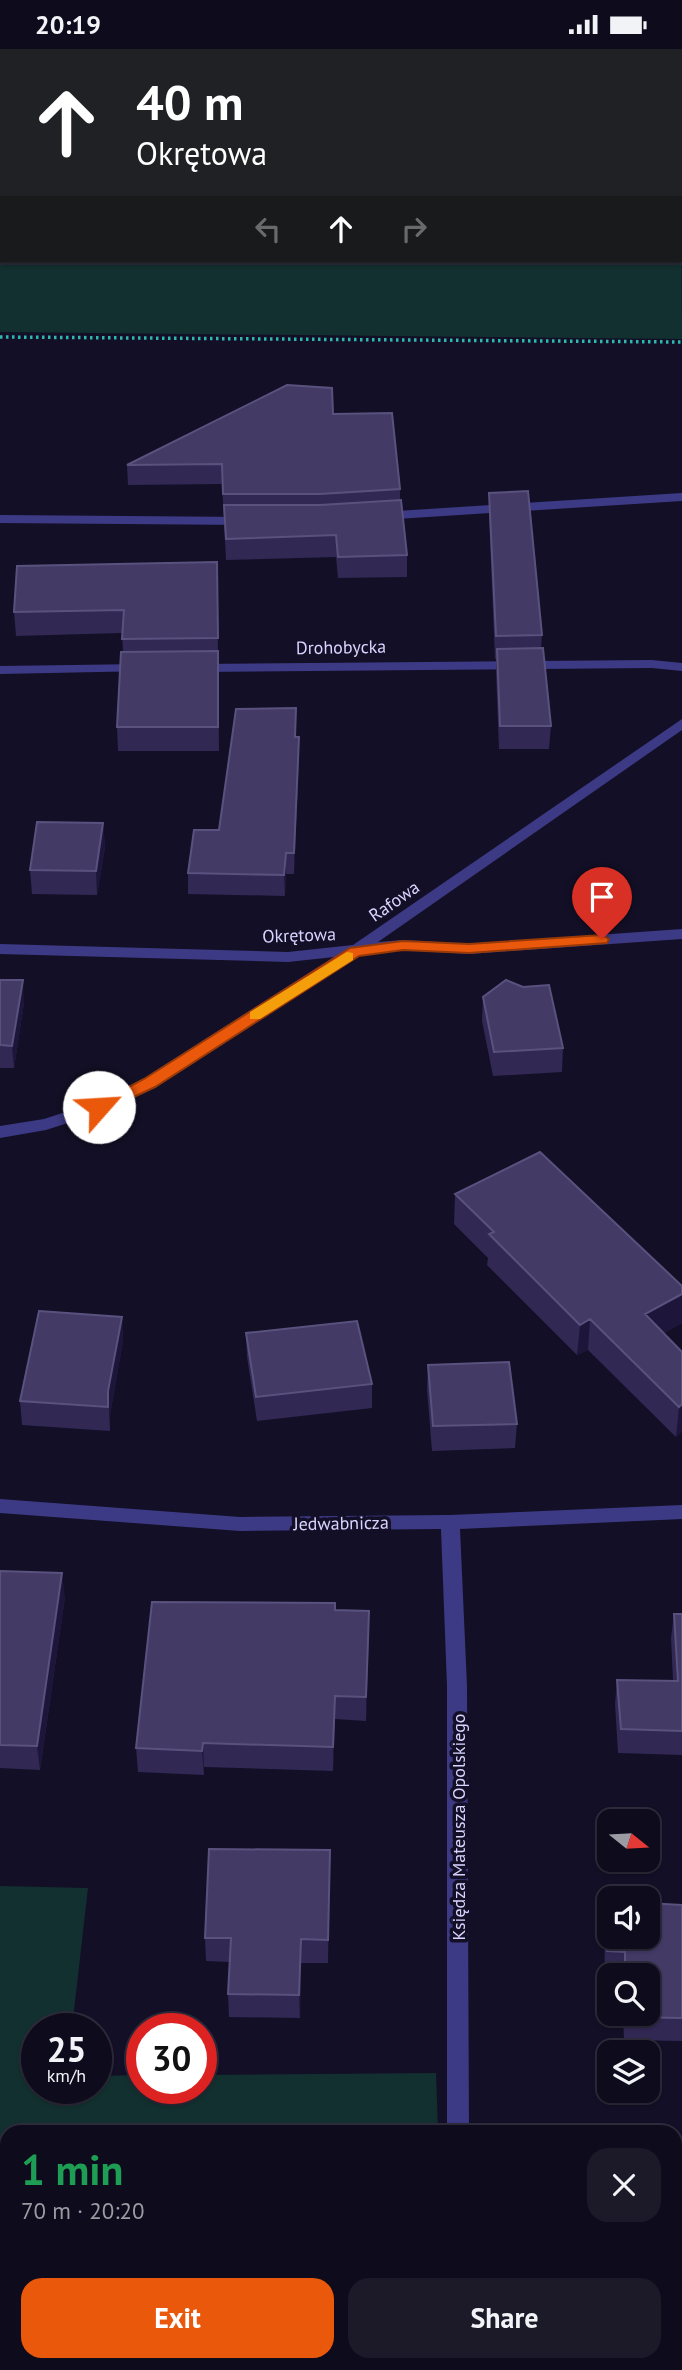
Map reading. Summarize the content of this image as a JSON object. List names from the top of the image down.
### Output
{
  "streets": {
    "street": [
      "Drohobycka",
      "Rafowa",
      "Okrętowa",
      "Jedwabnicza",
      "Księdza Mateusza Opolskiego"
    ]
  },
  "crossings": [
    ["Rafowa", "Okrętowa"],
    ["Jedwabnicza", "Księdza Mateusza Opolskiego"]
  ],
  "north": "right",
  "page": {
    "status": "20:19",
    "turn": ["40 m", "Okrętowa"],
    "speed": "25 km/h",
    "limit": "30",
    "heading": ["1 min", "70 m · 20:20"],
    "buttons": ["Exit", "Share"]
  }
}
